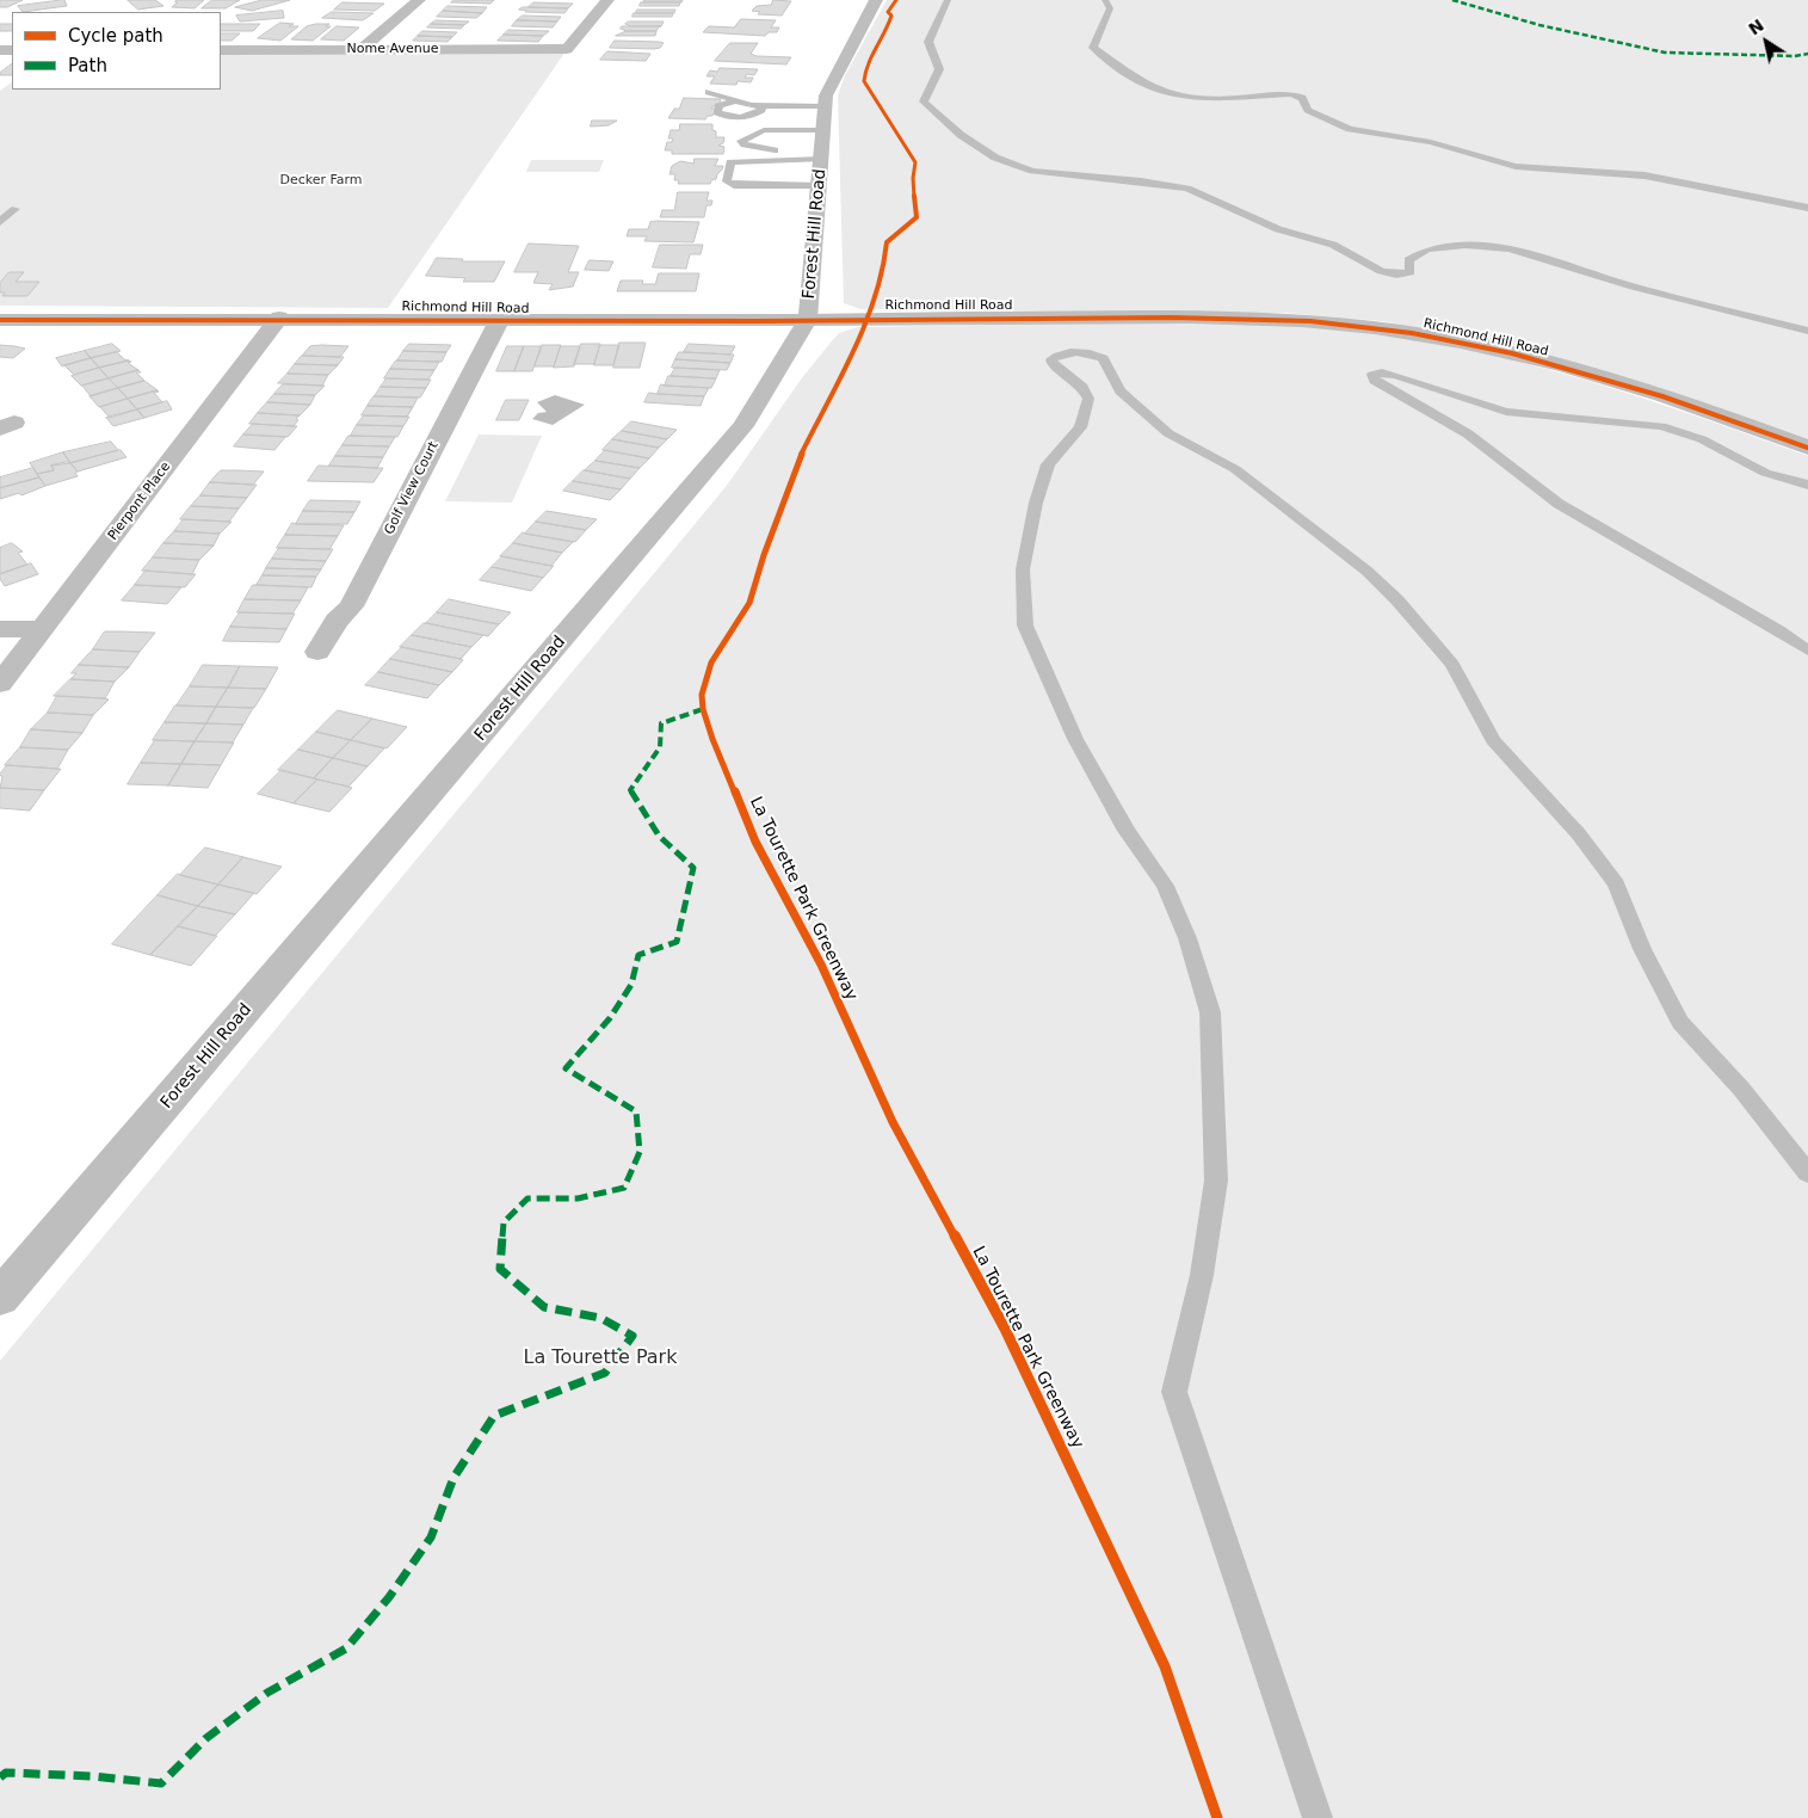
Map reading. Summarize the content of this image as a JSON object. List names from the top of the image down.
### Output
{
  "streets": {
    "street": [
      "Nome Avenue",
      "Forest Hill Road",
      "Richmond Hill Road",
      "Golf View Court",
      "Pierpont Place"
    ],
    "cycle path": ["La Tourette Park Greenway"]
  },
  "crossings": [
    ["Forest Hill Road", "Richmond Hill Road"],
    ["Richmond Hill Road", "Golf View Court"],
    ["Richmond Hill Road", "Pierpont Place"]
  ],
  "parks": ["Decker Farm", "La Tourette Park"],
  "legend": ["Cycle path", "Path"],
  "north": "top left"
}
